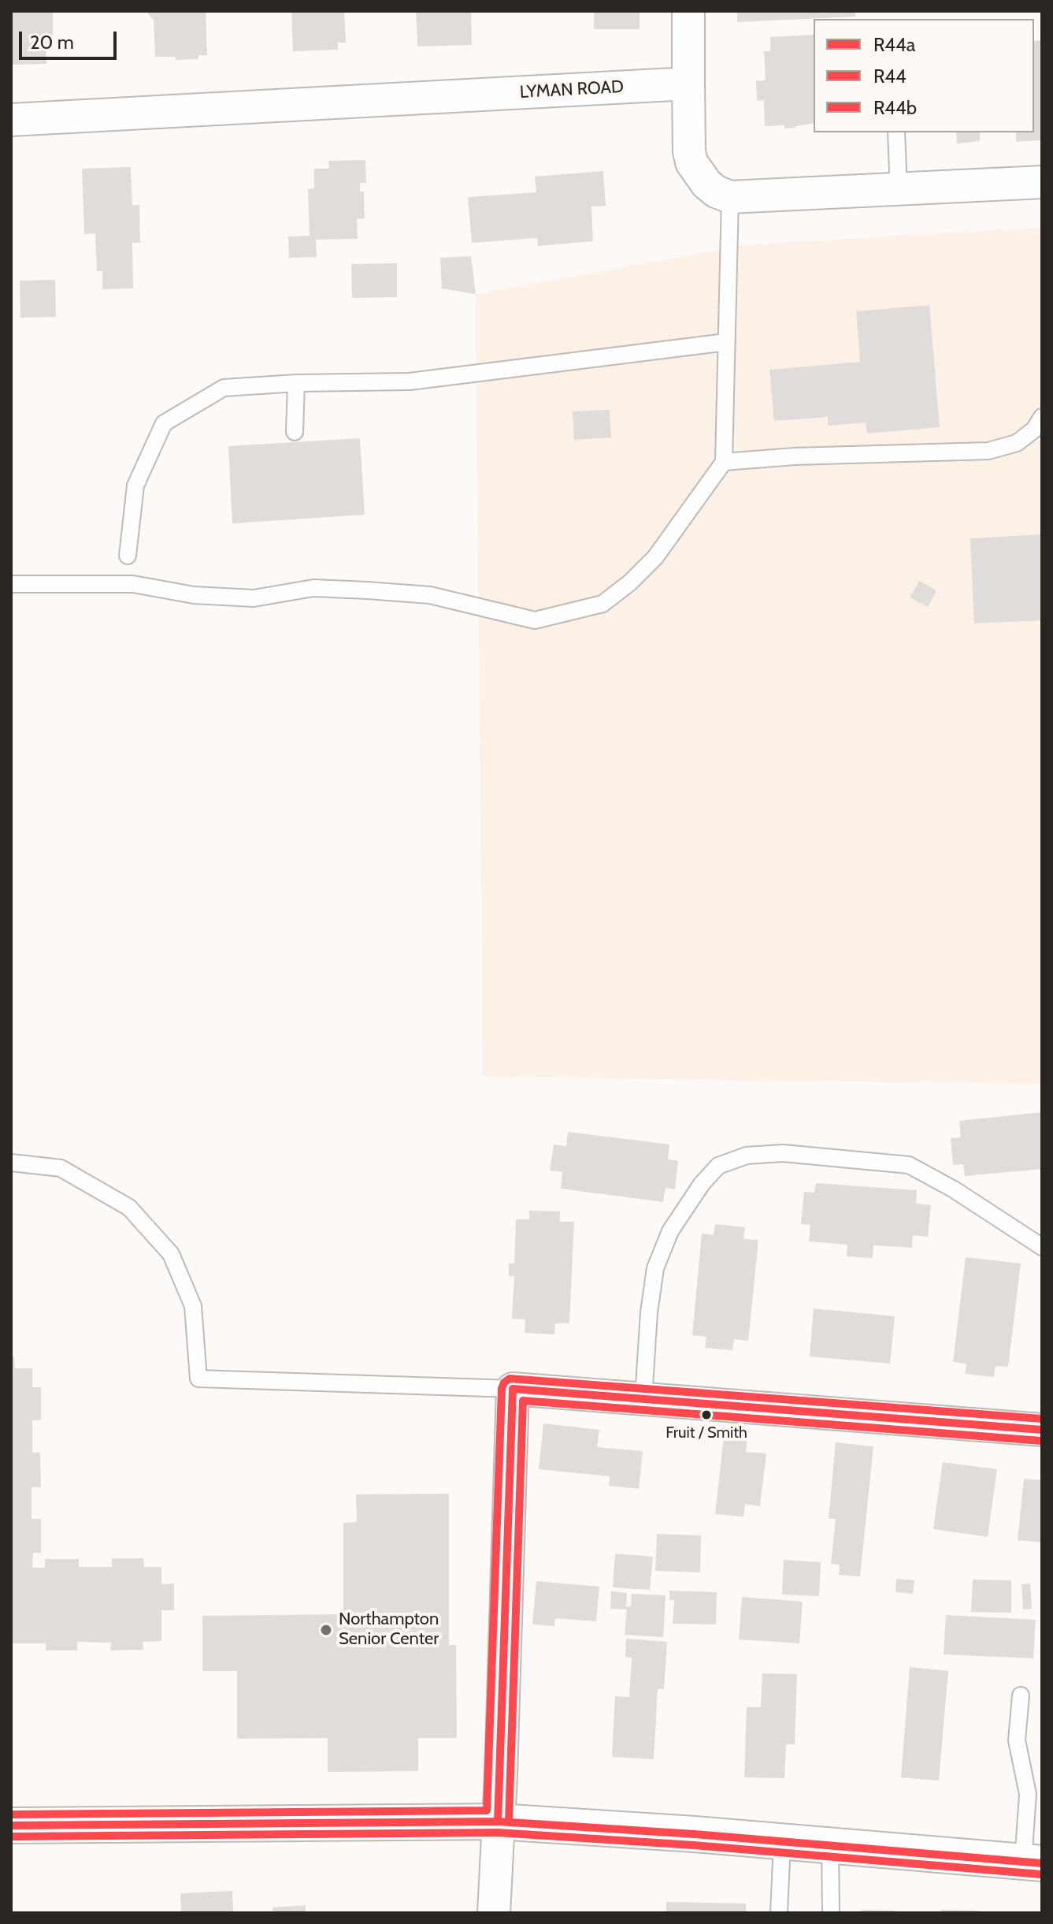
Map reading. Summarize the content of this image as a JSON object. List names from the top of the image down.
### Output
{
  "streets": {
    "street": ["LYMAN ROAD"]
  },
  "places": ["Fruit / Smith", "Northampton Senior Center"],
  "lines": ["transit line R44b", "transit line R44a", "transit line R44"],
  "legend": ["R44a", "R44", "R44b"],
  "scale_bar": "20 m"
}
